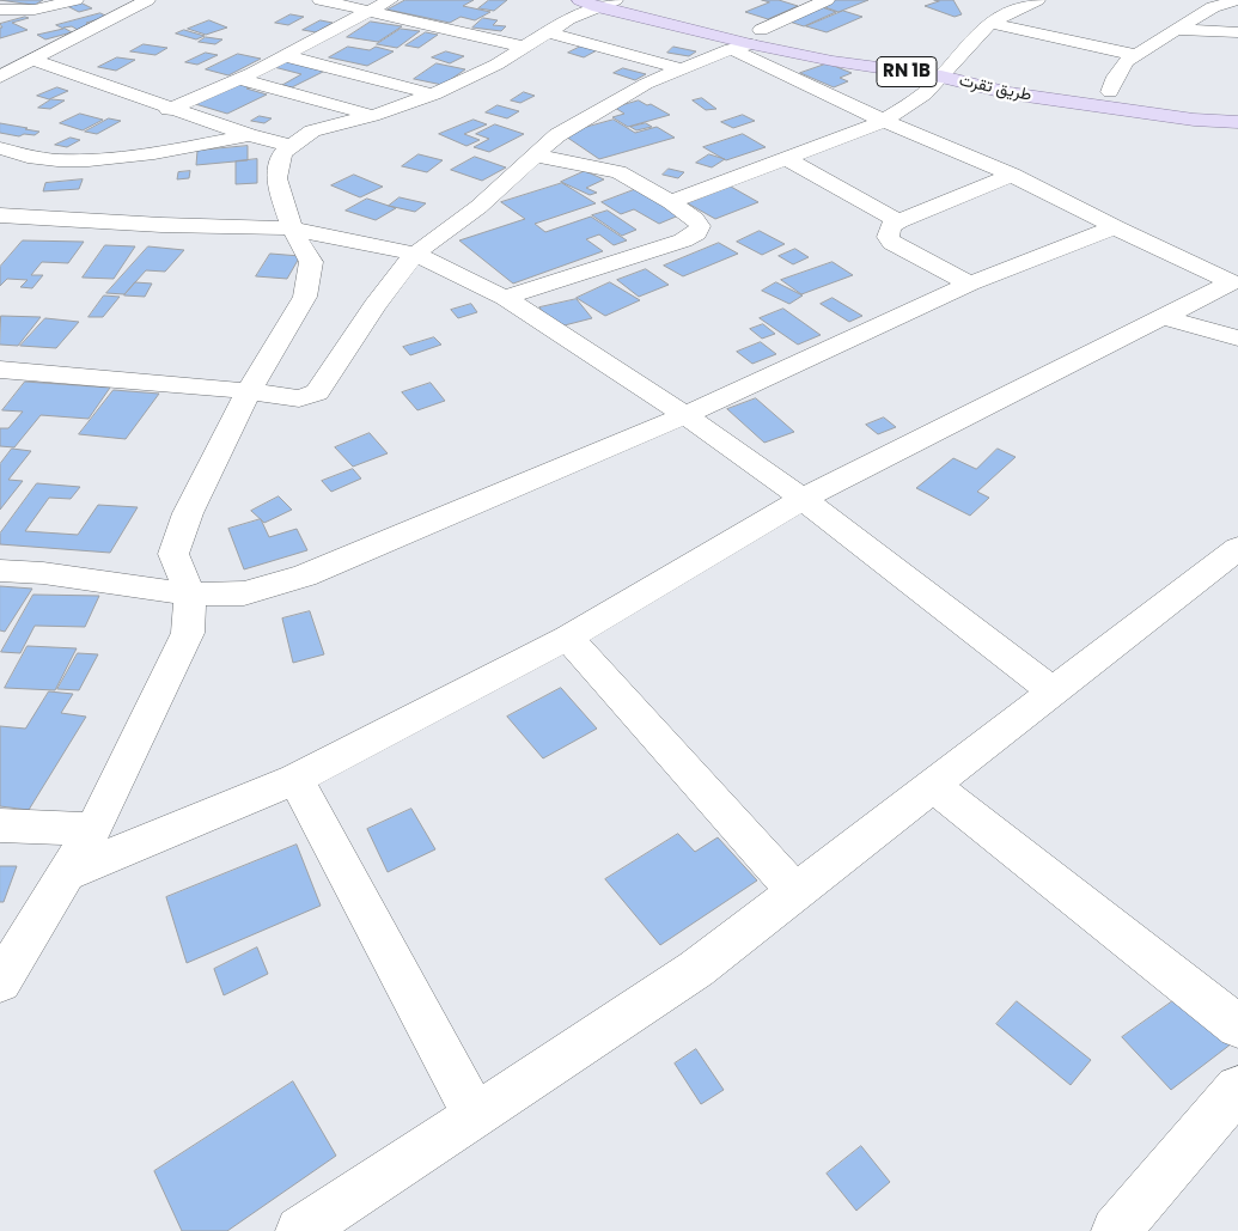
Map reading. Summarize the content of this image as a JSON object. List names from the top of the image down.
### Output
{
  "streets": {
    "main road": ["RN 1B", "طريق تقرت"]
  }
}
